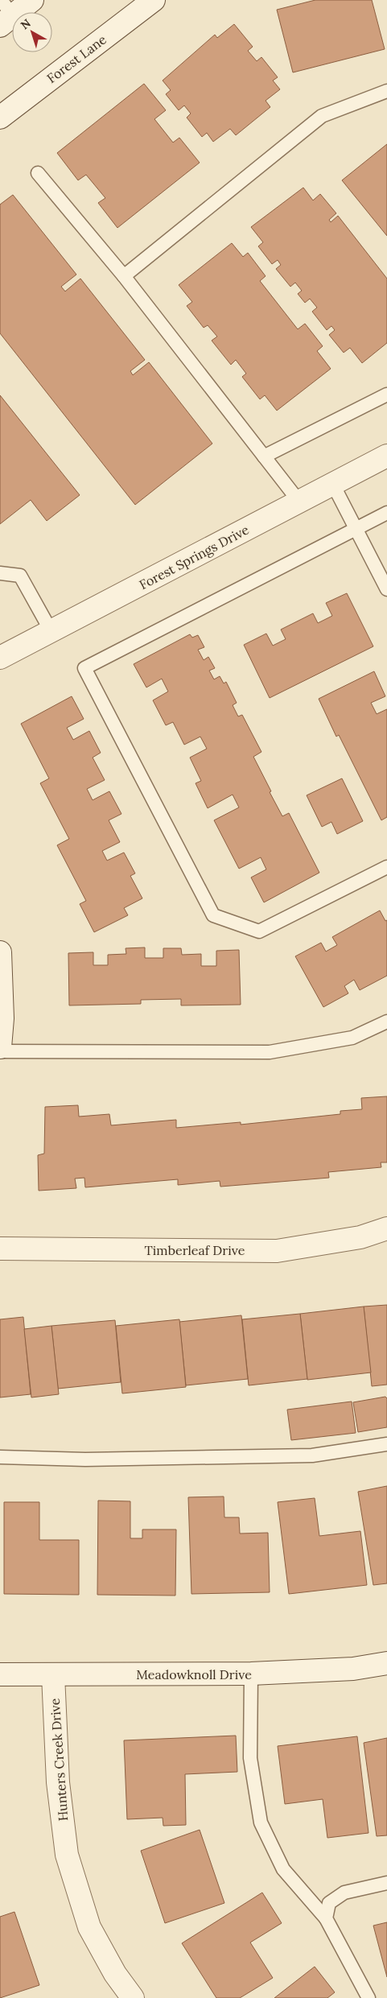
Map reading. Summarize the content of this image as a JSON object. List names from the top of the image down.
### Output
{
  "streets": {
    "street": [
      "Forest Lane",
      "Forest Springs Drive",
      "Timberleaf Drive",
      "Meadowknoll Drive",
      "Hunters Creek Drive"
    ]
  },
  "crossings": [
    ["Meadowknoll Drive", "Hunters Creek Drive"]
  ],
  "north": "top left"
}
